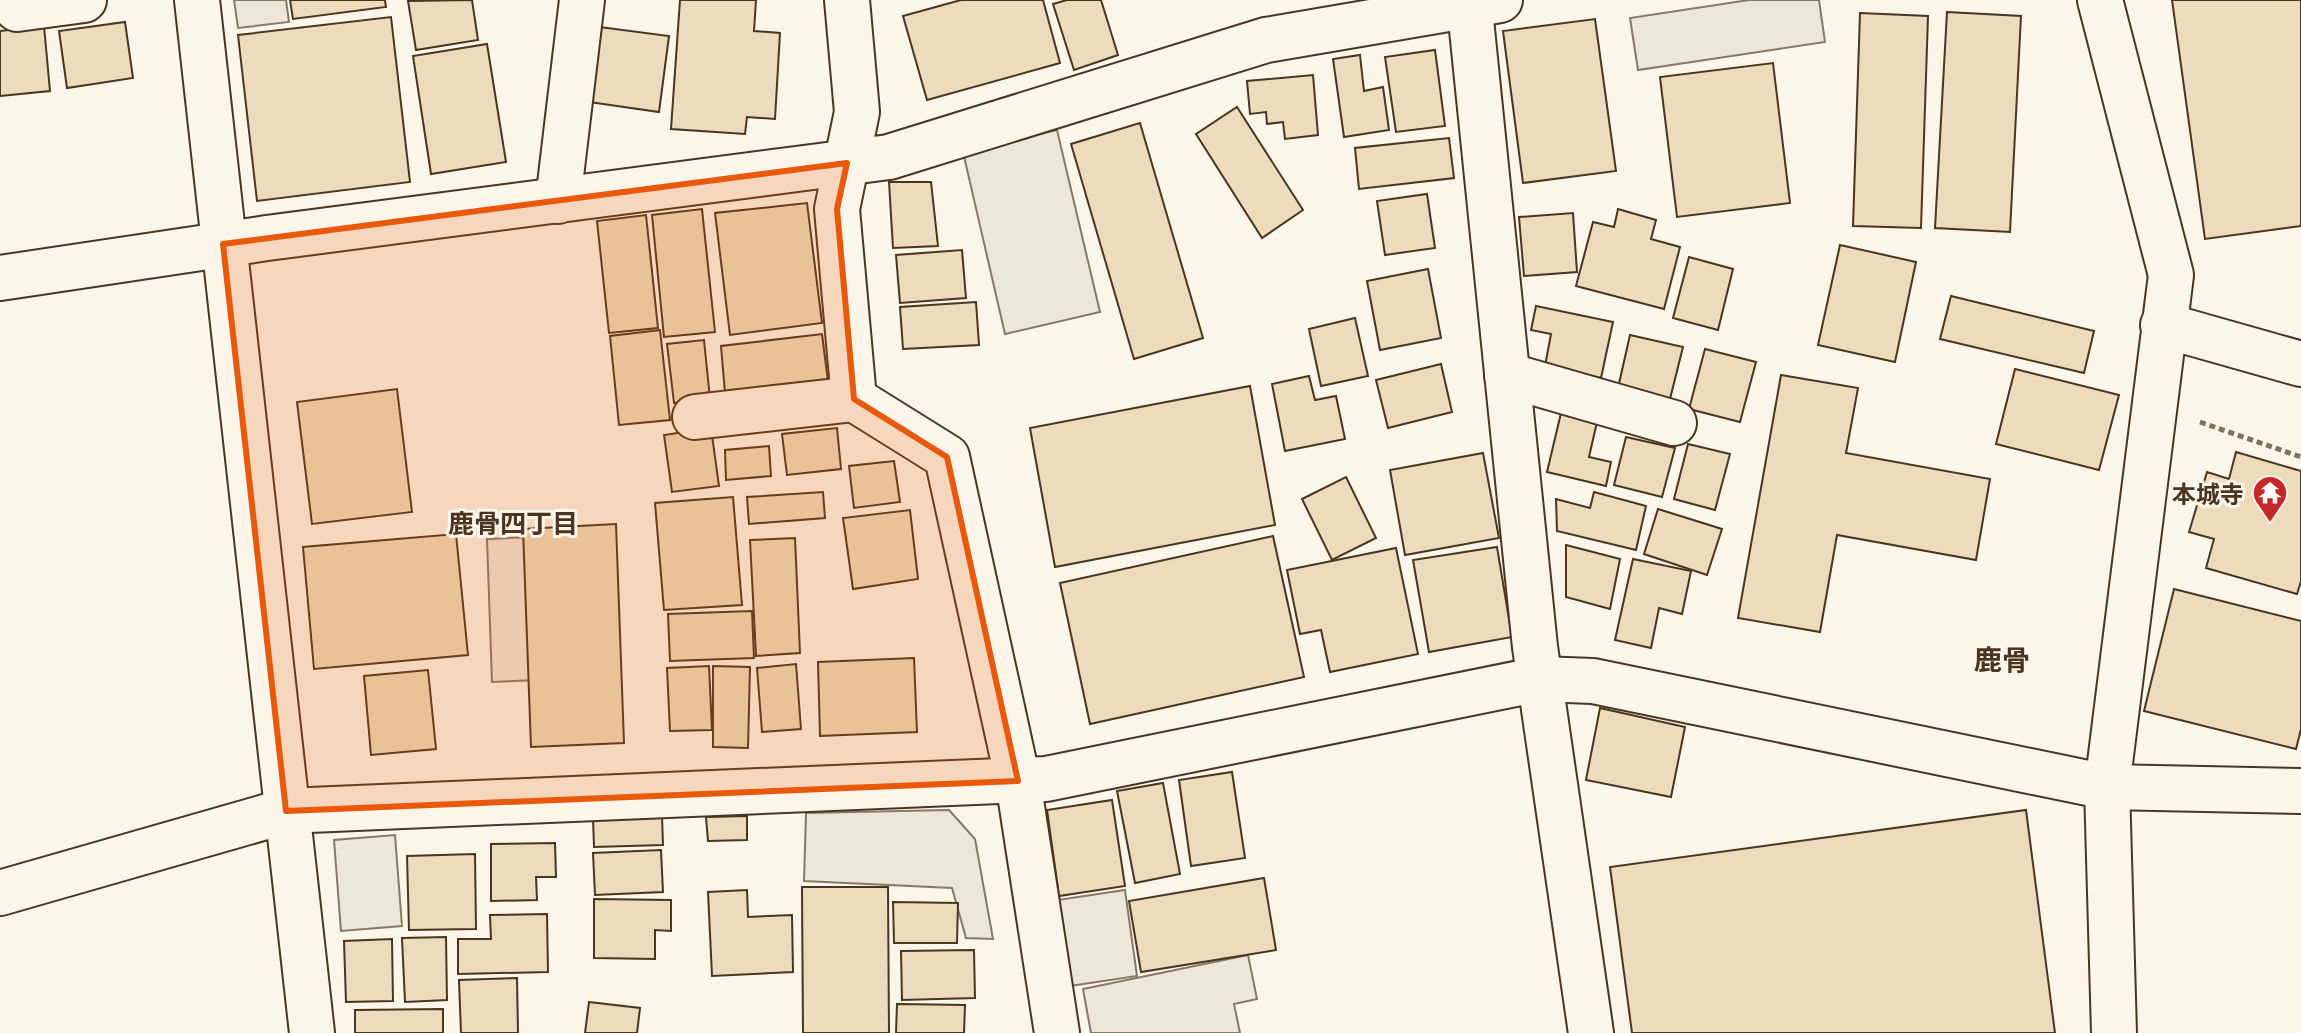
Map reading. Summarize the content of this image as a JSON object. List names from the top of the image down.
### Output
{
  "districts": ["鹿骨四丁目", "鹿骨"],
  "places": {
    "temple": ["本城寺"]
  }
}
